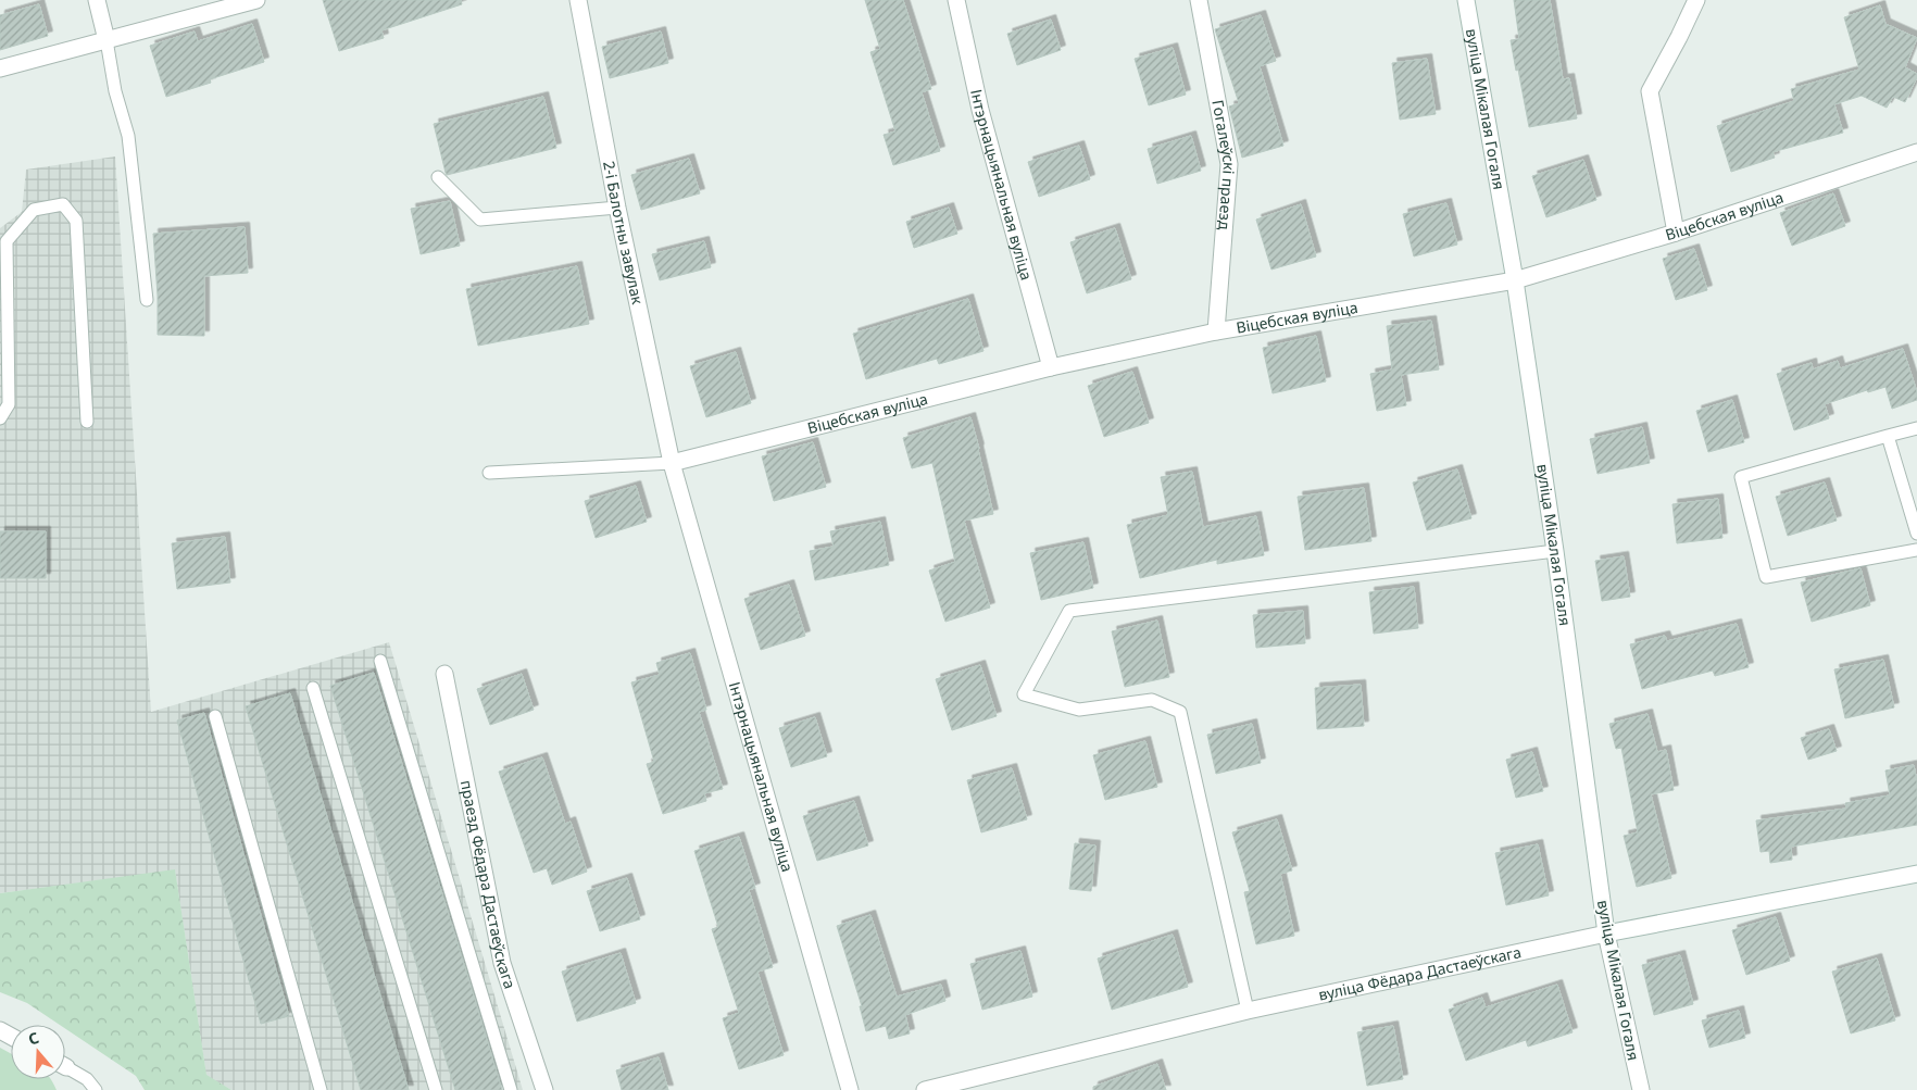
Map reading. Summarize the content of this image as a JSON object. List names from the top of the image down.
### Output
{
  "streets": {
    "street": [
      "вуліца Мікалая Гогаля",
      "Гогалеўскі праезд",
      "Інтэрнацыянальная вуліца",
      "Віцебская вуліца",
      "2-і Балотны завулак",
      "праезд Фёдара Дастаеўскага",
      "вуліца Фёдара Дастаеўскага"
    ]
  },
  "crossings": [
    ["вуліца Мікалая Гогаля", "Віцебская вуліца"],
    ["вуліца Мікалая Гогаля", "вуліца Фёдара Дастаеўскага"],
    ["Гогалеўскі праезд", "Віцебская вуліца"],
    ["Інтэрнацыянальная вуліца", "Віцебская вуліца"],
    ["Інтэрнацыянальная вуліца", "2-і Балотны завулак"],
    ["Віцебская вуліца", "2-і Балотны завулак"]
  ],
  "north": "top"
}
